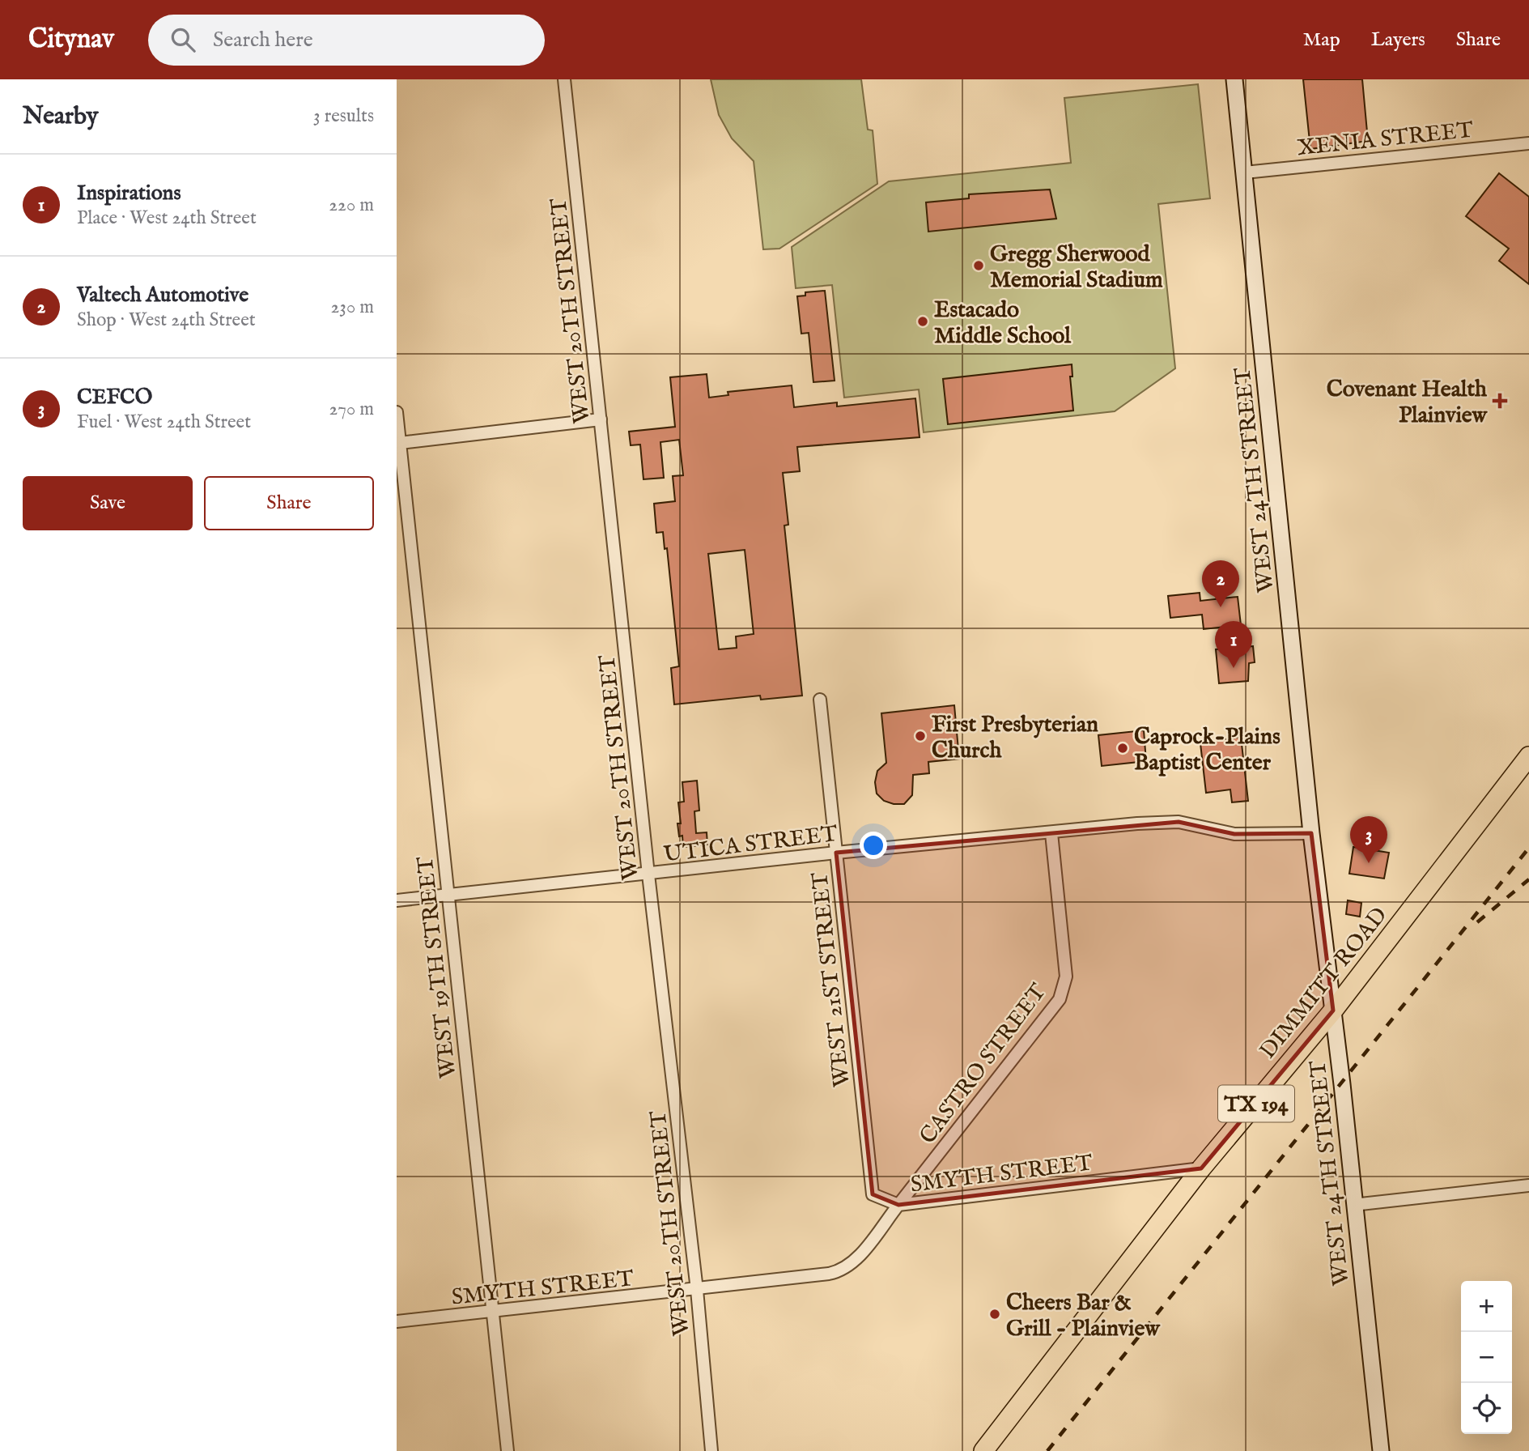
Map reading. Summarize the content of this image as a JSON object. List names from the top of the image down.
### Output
{
  "streets": {
    "main road": ["WEST 24TH STREET", "DIMMITT ROAD", "TX 194"],
    "street": [
      "XENIA STREET",
      "WEST 20TH STREET",
      "UTICA STREET",
      "WEST 19TH STREET",
      "WEST 21ST STREET",
      "CASTRO STREET",
      "SMYTH STREET"
    ]
  },
  "crossings": [
    ["XENIA STREET", "WEST 24TH STREET"],
    ["WEST 20TH STREET", "UTICA STREET"],
    ["WEST 20TH STREET", "SMYTH STREET"],
    ["WEST 24TH STREET", "UTICA STREET"],
    ["WEST 24TH STREET", "DIMMITT ROAD"],
    ["UTICA STREET", "WEST 19TH STREET"],
    ["UTICA STREET", "WEST 21ST STREET"],
    ["UTICA STREET", "CASTRO STREET"],
    ["WEST 19TH STREET", "SMYTH STREET"],
    ["WEST 21ST STREET", "CASTRO STREET"],
    ["WEST 21ST STREET", "SMYTH STREET"],
    ["DIMMITT ROAD", "SMYTH STREET"],
    ["CASTRO STREET", "SMYTH STREET"]
  ],
  "places": {
    "other": [
      "Gregg Sherwood Memorial Stadium",
      "Estacado Middle School",
      "First Presbyterian Church",
      "Caprock-Plains Baptist Center",
      "Cheers Bar & Grill - Plainview"
    ],
    "health": ["Covenant Health Plainview"]
  },
  "page": {
    "header": "Citynav",
    "search": "Search here",
    "nav": ["Map", "Layers", "Share"],
    "heading": ["Nearby", "3 results"],
    "list": [
      {
        "mark": "1",
        "name": "Inspirations",
        "note": "Place · West 24th Street",
        "value": "220 m"
      },
      {
        "mark": "2",
        "name": "Valtech Automotive",
        "note": "Shop · West 24th Street",
        "value": "230 m"
      },
      {
        "mark": "3",
        "name": "CEFCO",
        "note": "Fuel · West 24th Street",
        "value": "270 m"
      }
    ],
    "buttons": ["Save", "Share"],
    "pins": ["2", "1", "3"],
    "map_buttons": ["+", "−"]
  }
}
